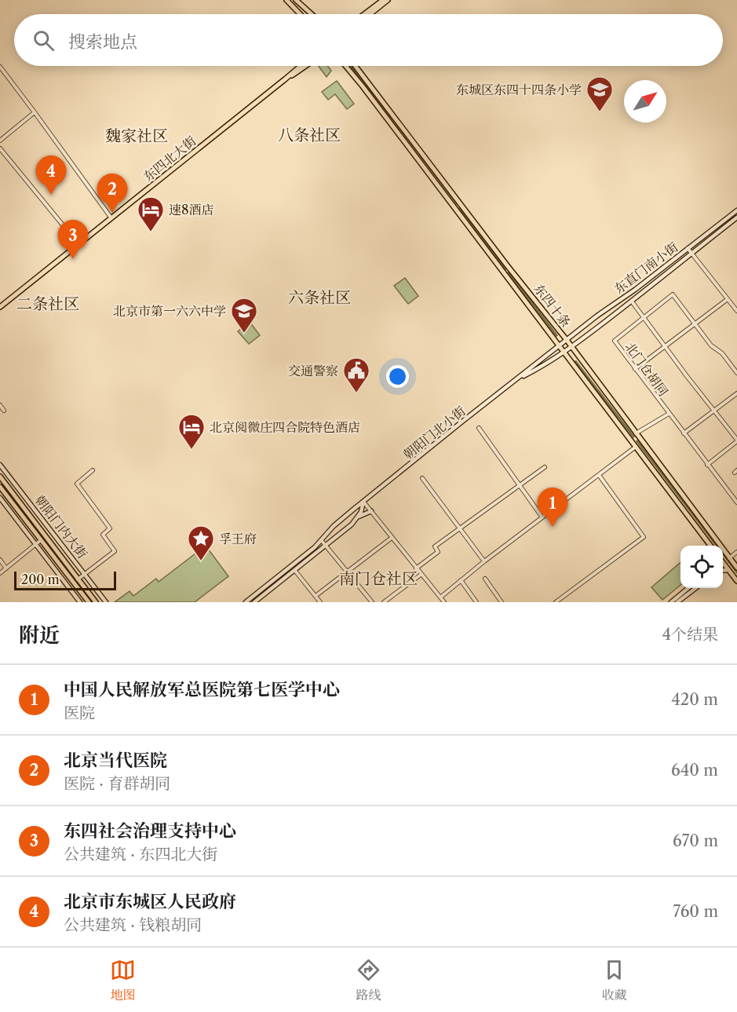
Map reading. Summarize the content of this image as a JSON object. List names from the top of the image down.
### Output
{
  "streets": {
    "main road": [
      "东四北大街",
      "东直门南小街",
      "东四十条",
      "朝阳门北小街",
      "朝阳门内大街"
    ],
    "street": ["北门仓胡同"]
  },
  "crossings": [
    ["东直门南小街", "东四十条"],
    ["东直门南小街", "朝阳门北小街"],
    ["东四十条", "朝阳门北小街"]
  ],
  "districts": [
    "八条社区",
    "魏家社区",
    "六条社区",
    "二条社区",
    "南门仓社区"
  ],
  "places": {
    "school or university": ["东城区东四十四条小学", "北京市第一六六中学"],
    "hotel": ["速8酒店", "北京阅微庄四合院特色酒店"],
    "public building": ["交通警察"],
    "place": ["孚王府"]
  },
  "scale_bar": "200 m",
  "north": "top right",
  "page": {
    "search": "搜索地点",
    "pins": [
      "4",
      "2",
      "3",
      "1"
    ],
    "scale": "200 m",
    "heading": ["附近", "4个结果"],
    "list": [
      {
        "mark": "1",
        "name": "中国人民解放军总医院第七医学中心",
        "note": "医院",
        "value": "420 m"
      },
      {
        "mark": "2",
        "name": "北京当代医院",
        "note": "医院 · 育群胡同",
        "value": "640 m"
      },
      {
        "mark": "3",
        "name": "东四社会治理支持中心",
        "note": "公共建筑 · 东四北大街",
        "value": "670 m"
      },
      {
        "mark": "4",
        "name": "北京市东城区人民政府",
        "note": "公共建筑 · 钱粮胡同",
        "value": "760 m"
      }
    ],
    "nav": ["地图", "路线", "收藏"]
  }
}
